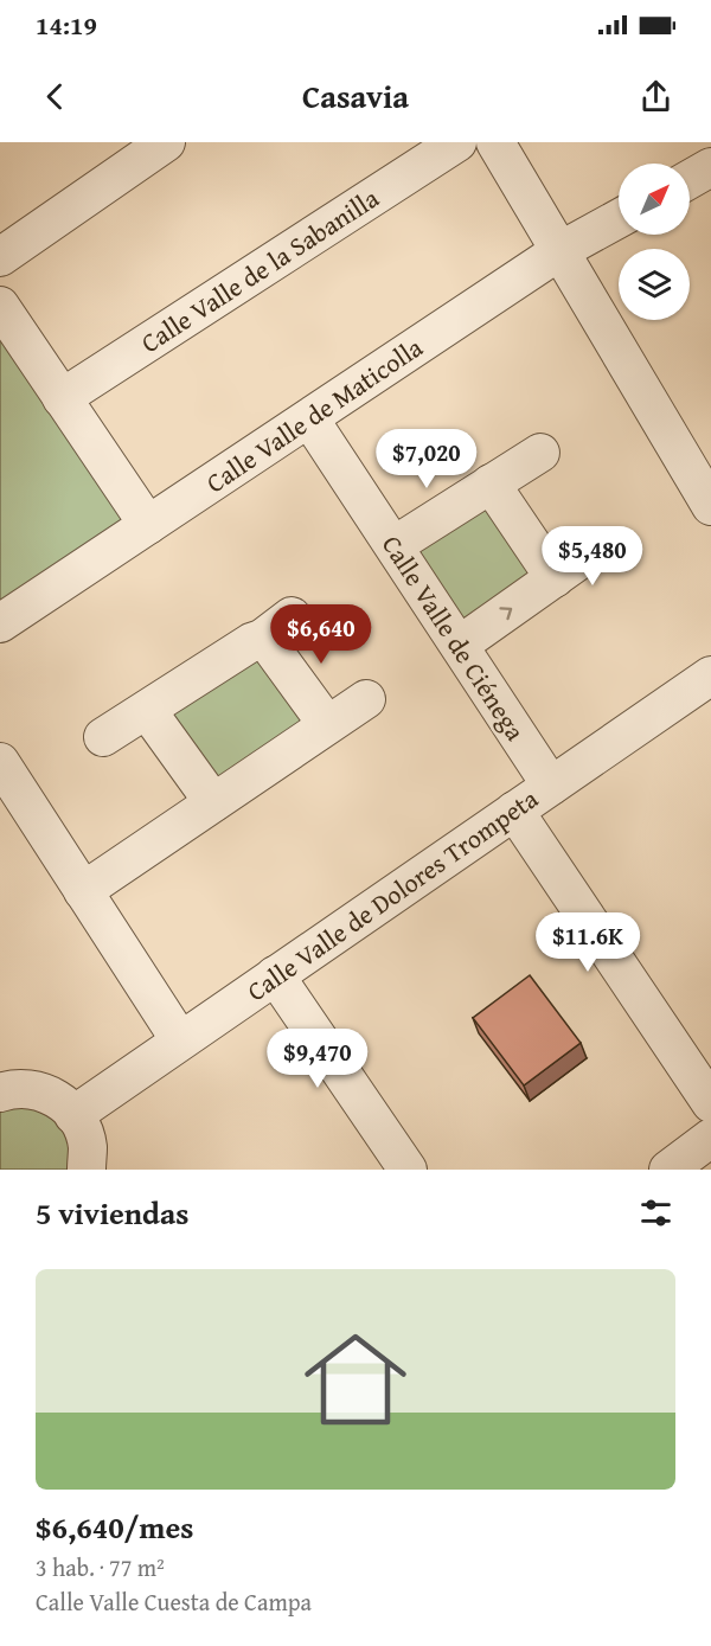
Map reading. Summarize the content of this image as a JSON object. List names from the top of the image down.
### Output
{
  "streets": {
    "street": [
      "Calle Valle de la Sabanilla",
      "Calle Valle de Maticolla",
      "Calle Valle de Ciénega",
      "Calle Valle de Dolores Trompeta"
    ]
  },
  "crossings": [
    ["Calle Valle de Maticolla", "Calle Valle de Ciénega"],
    ["Calle Valle de Ciénega", "Calle Valle de Dolores Trompeta"]
  ],
  "north": "top right",
  "page": {
    "status": "14:19",
    "header": "Casavia",
    "price": [
      "$7,020",
      "$5,480",
      "$6,640",
      "$11.6K",
      "$9,470"
    ],
    "heading": "5 viviendas",
    "list": [
      {
        "name": "$6,640/mes",
        "note": "3 hab. · 77 m² · Calle Valle Cuesta de Campa"
      }
    ]
  }
}
